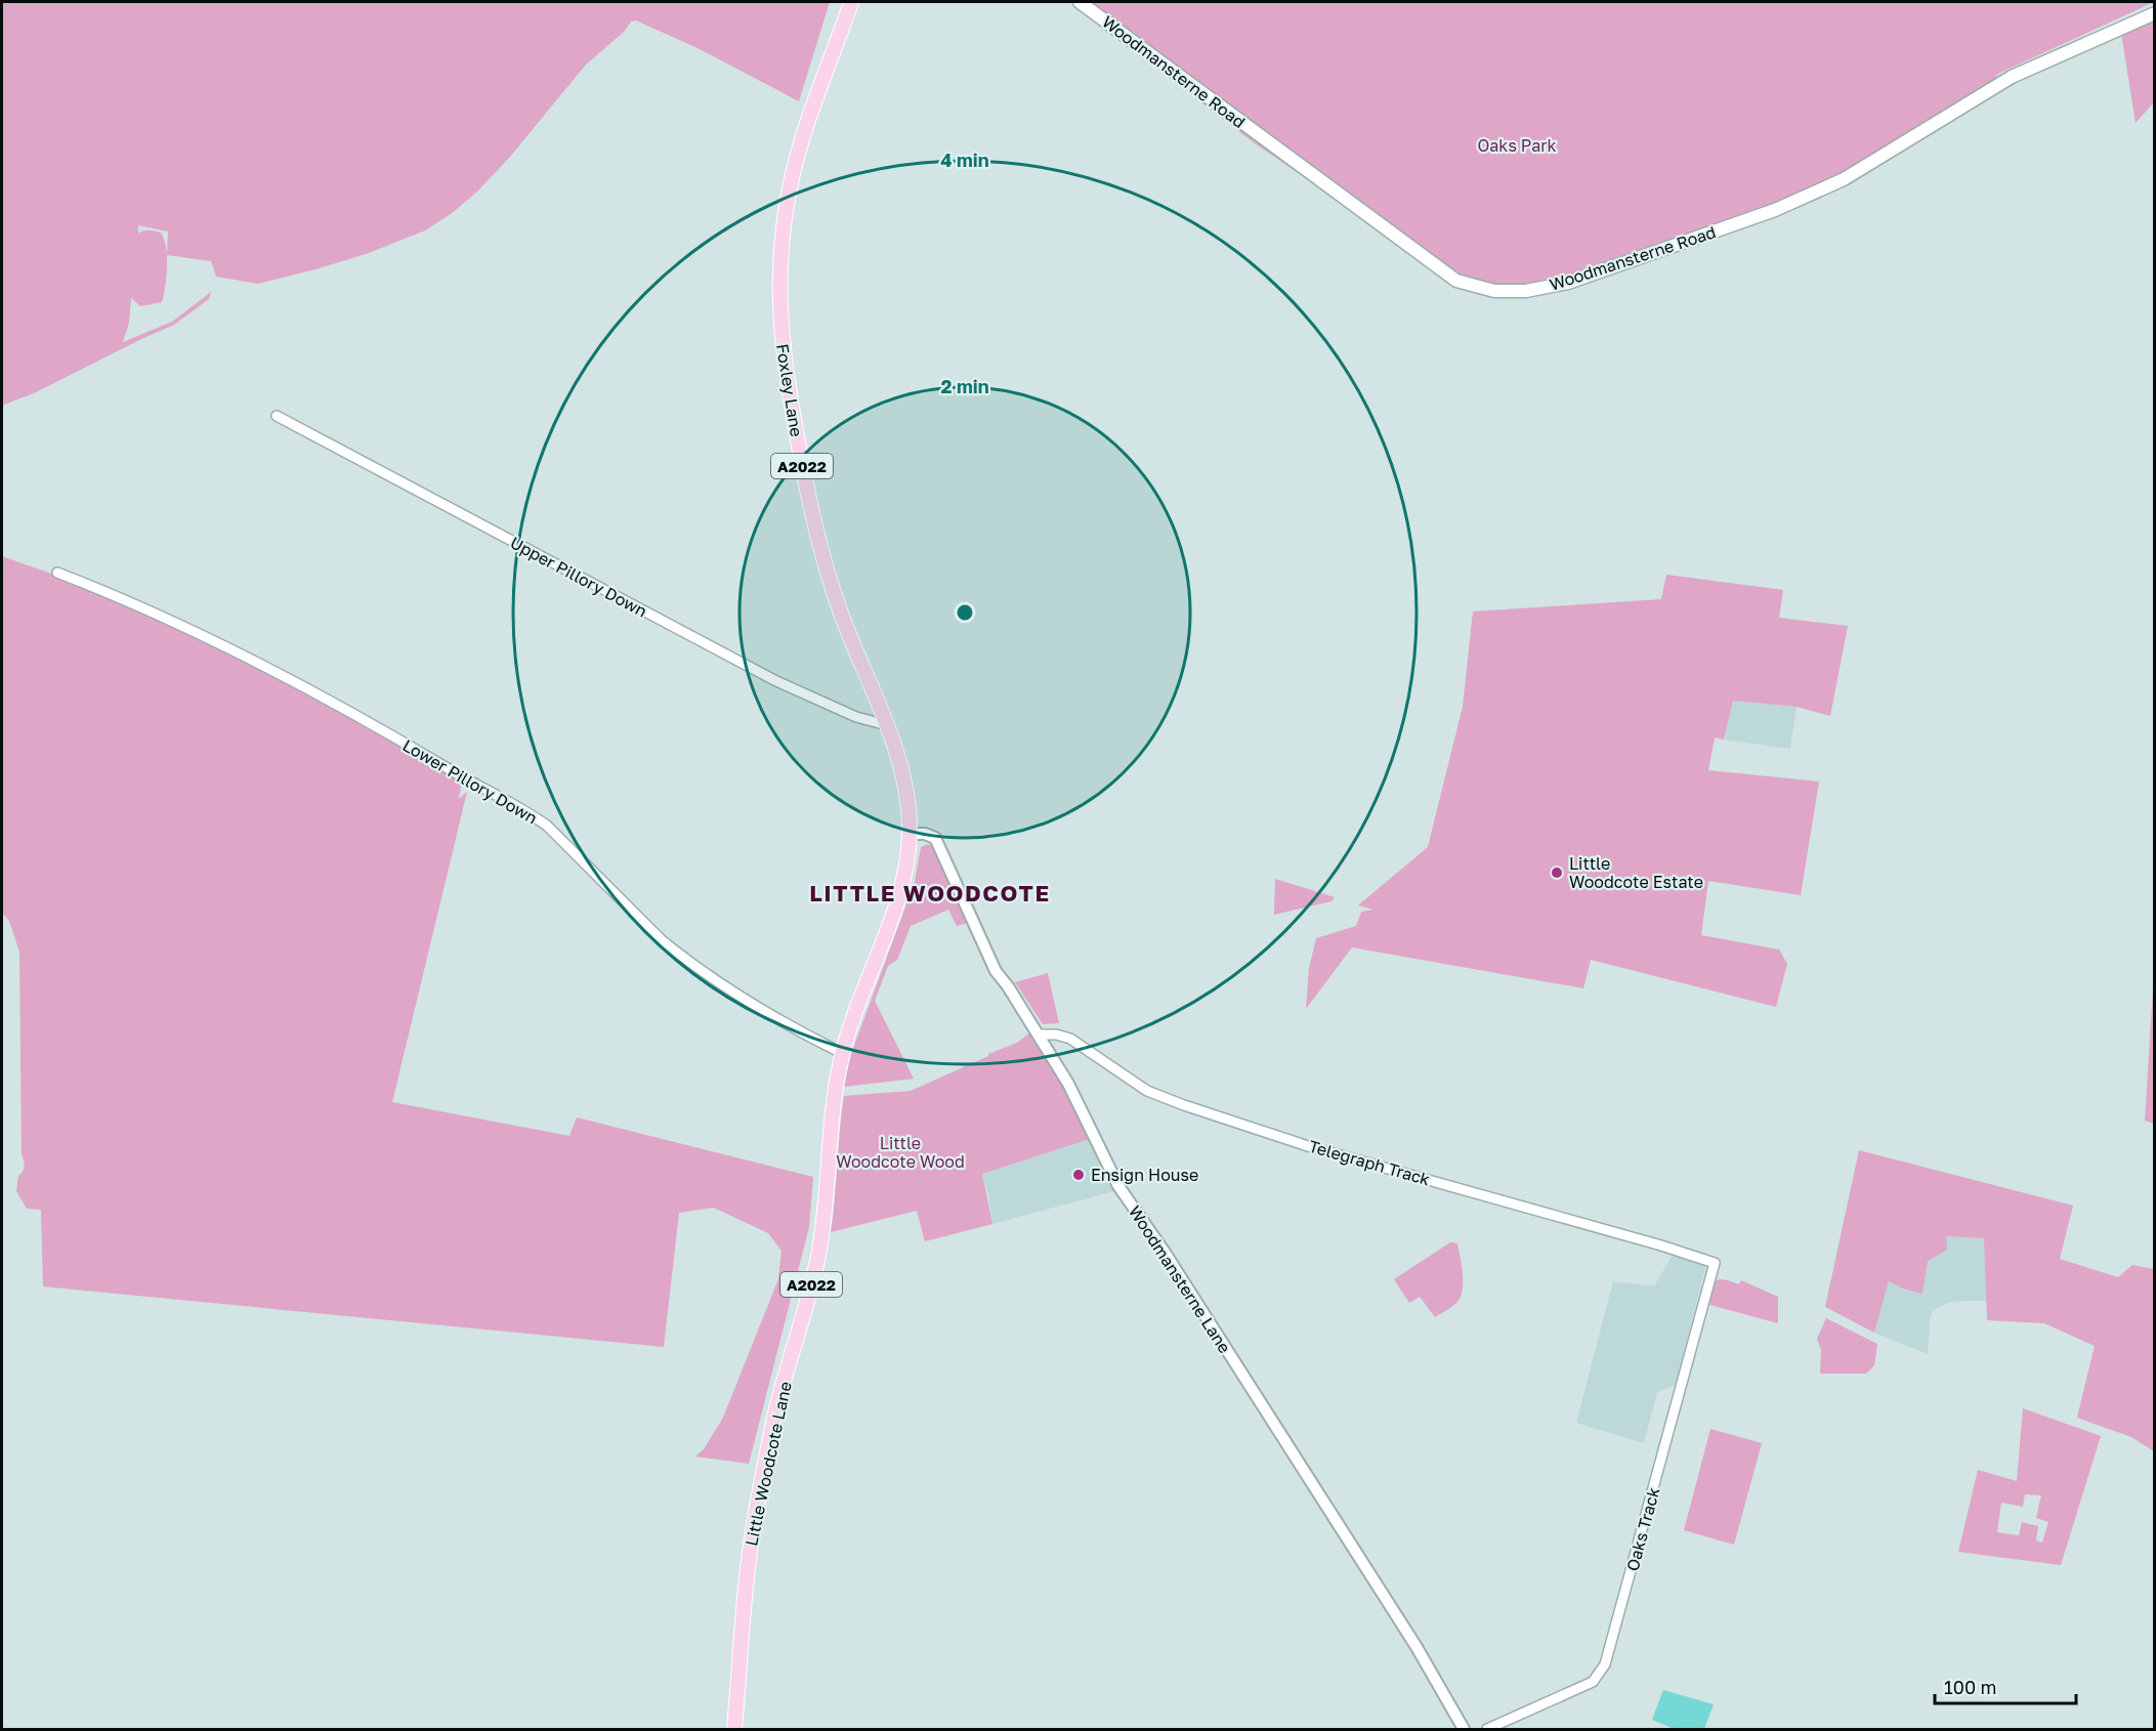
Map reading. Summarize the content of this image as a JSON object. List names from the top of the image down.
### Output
{
  "streets": {
    "main road": [
      "Woodmansterne Road",
      "Foxley Lane",
      "A2022",
      "Little Woodcote Lane"
    ],
    "street": [
      "Upper Pillory Down",
      "Lower Pillory Down",
      "Telegraph Track",
      "Woodmansterne Lane",
      "Oaks Track"
    ]
  },
  "crossings": [
    ["Foxley Lane", "Upper Pillory Down"],
    ["Foxley Lane", "Little Woodcote Lane"],
    ["Lower Pillory Down", "Little Woodcote Lane"],
    ["Telegraph Track", "Woodmansterne Lane"],
    ["Telegraph Track", "Oaks Track"],
    ["Woodmansterne Lane", "Little Woodcote Lane"]
  ],
  "districts": ["LITTLE WOODCOTE"],
  "parks": ["Oaks Park", "Little Woodcote Wood"],
  "places": ["Little Woodcote Estate", "Ensign House"],
  "scale_bar": "100 m",
  "rings": ["4 min", "2 min"]
}
